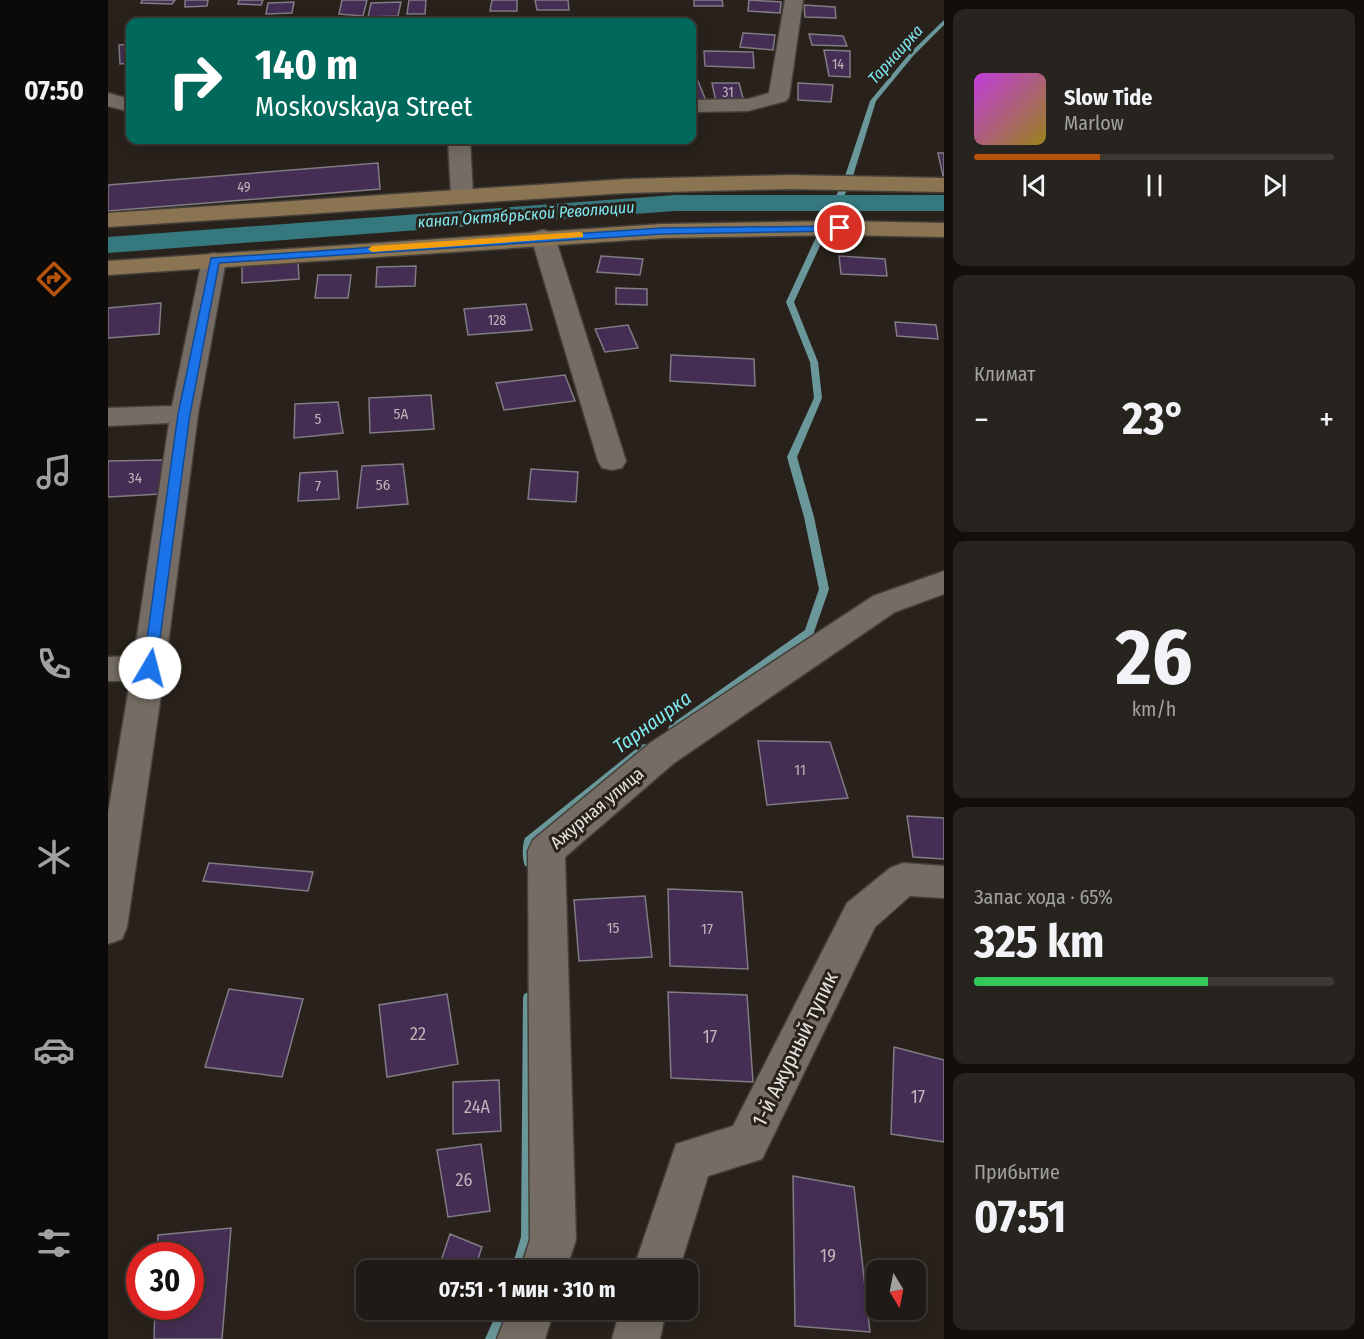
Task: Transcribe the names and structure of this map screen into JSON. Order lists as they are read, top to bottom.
{
  "streets": {
    "street": ["Ажурная улица", "1-й Ажурный тупик"]
  },
  "water": ["Тарнаирка", "канал Октябрьской Революции"],
  "house_numbers": [
    "14",
    "31",
    "49",
    "128",
    "5А",
    "5",
    "34",
    "56",
    "7",
    "11",
    "15",
    "17",
    "22",
    "17",
    "17",
    "24А",
    "26",
    "19"
  ],
  "north": "bottom",
  "page": {
    "tabs": "07:50",
    "turn": ["140 m", "Moskovskaya Street"],
    "song": ["Slow Tide", "Marlow"],
    "tile": [
      "Климат",
      ["26", "km/h"],
      ["Запас хода · 65%", "325 km"],
      ["Прибытие", "07:51"]
    ],
    "heat": ["−", "23°", "+"],
    "limit": "30",
    "trip": "07:51 · 1 мин · 310 m"
  }
}
